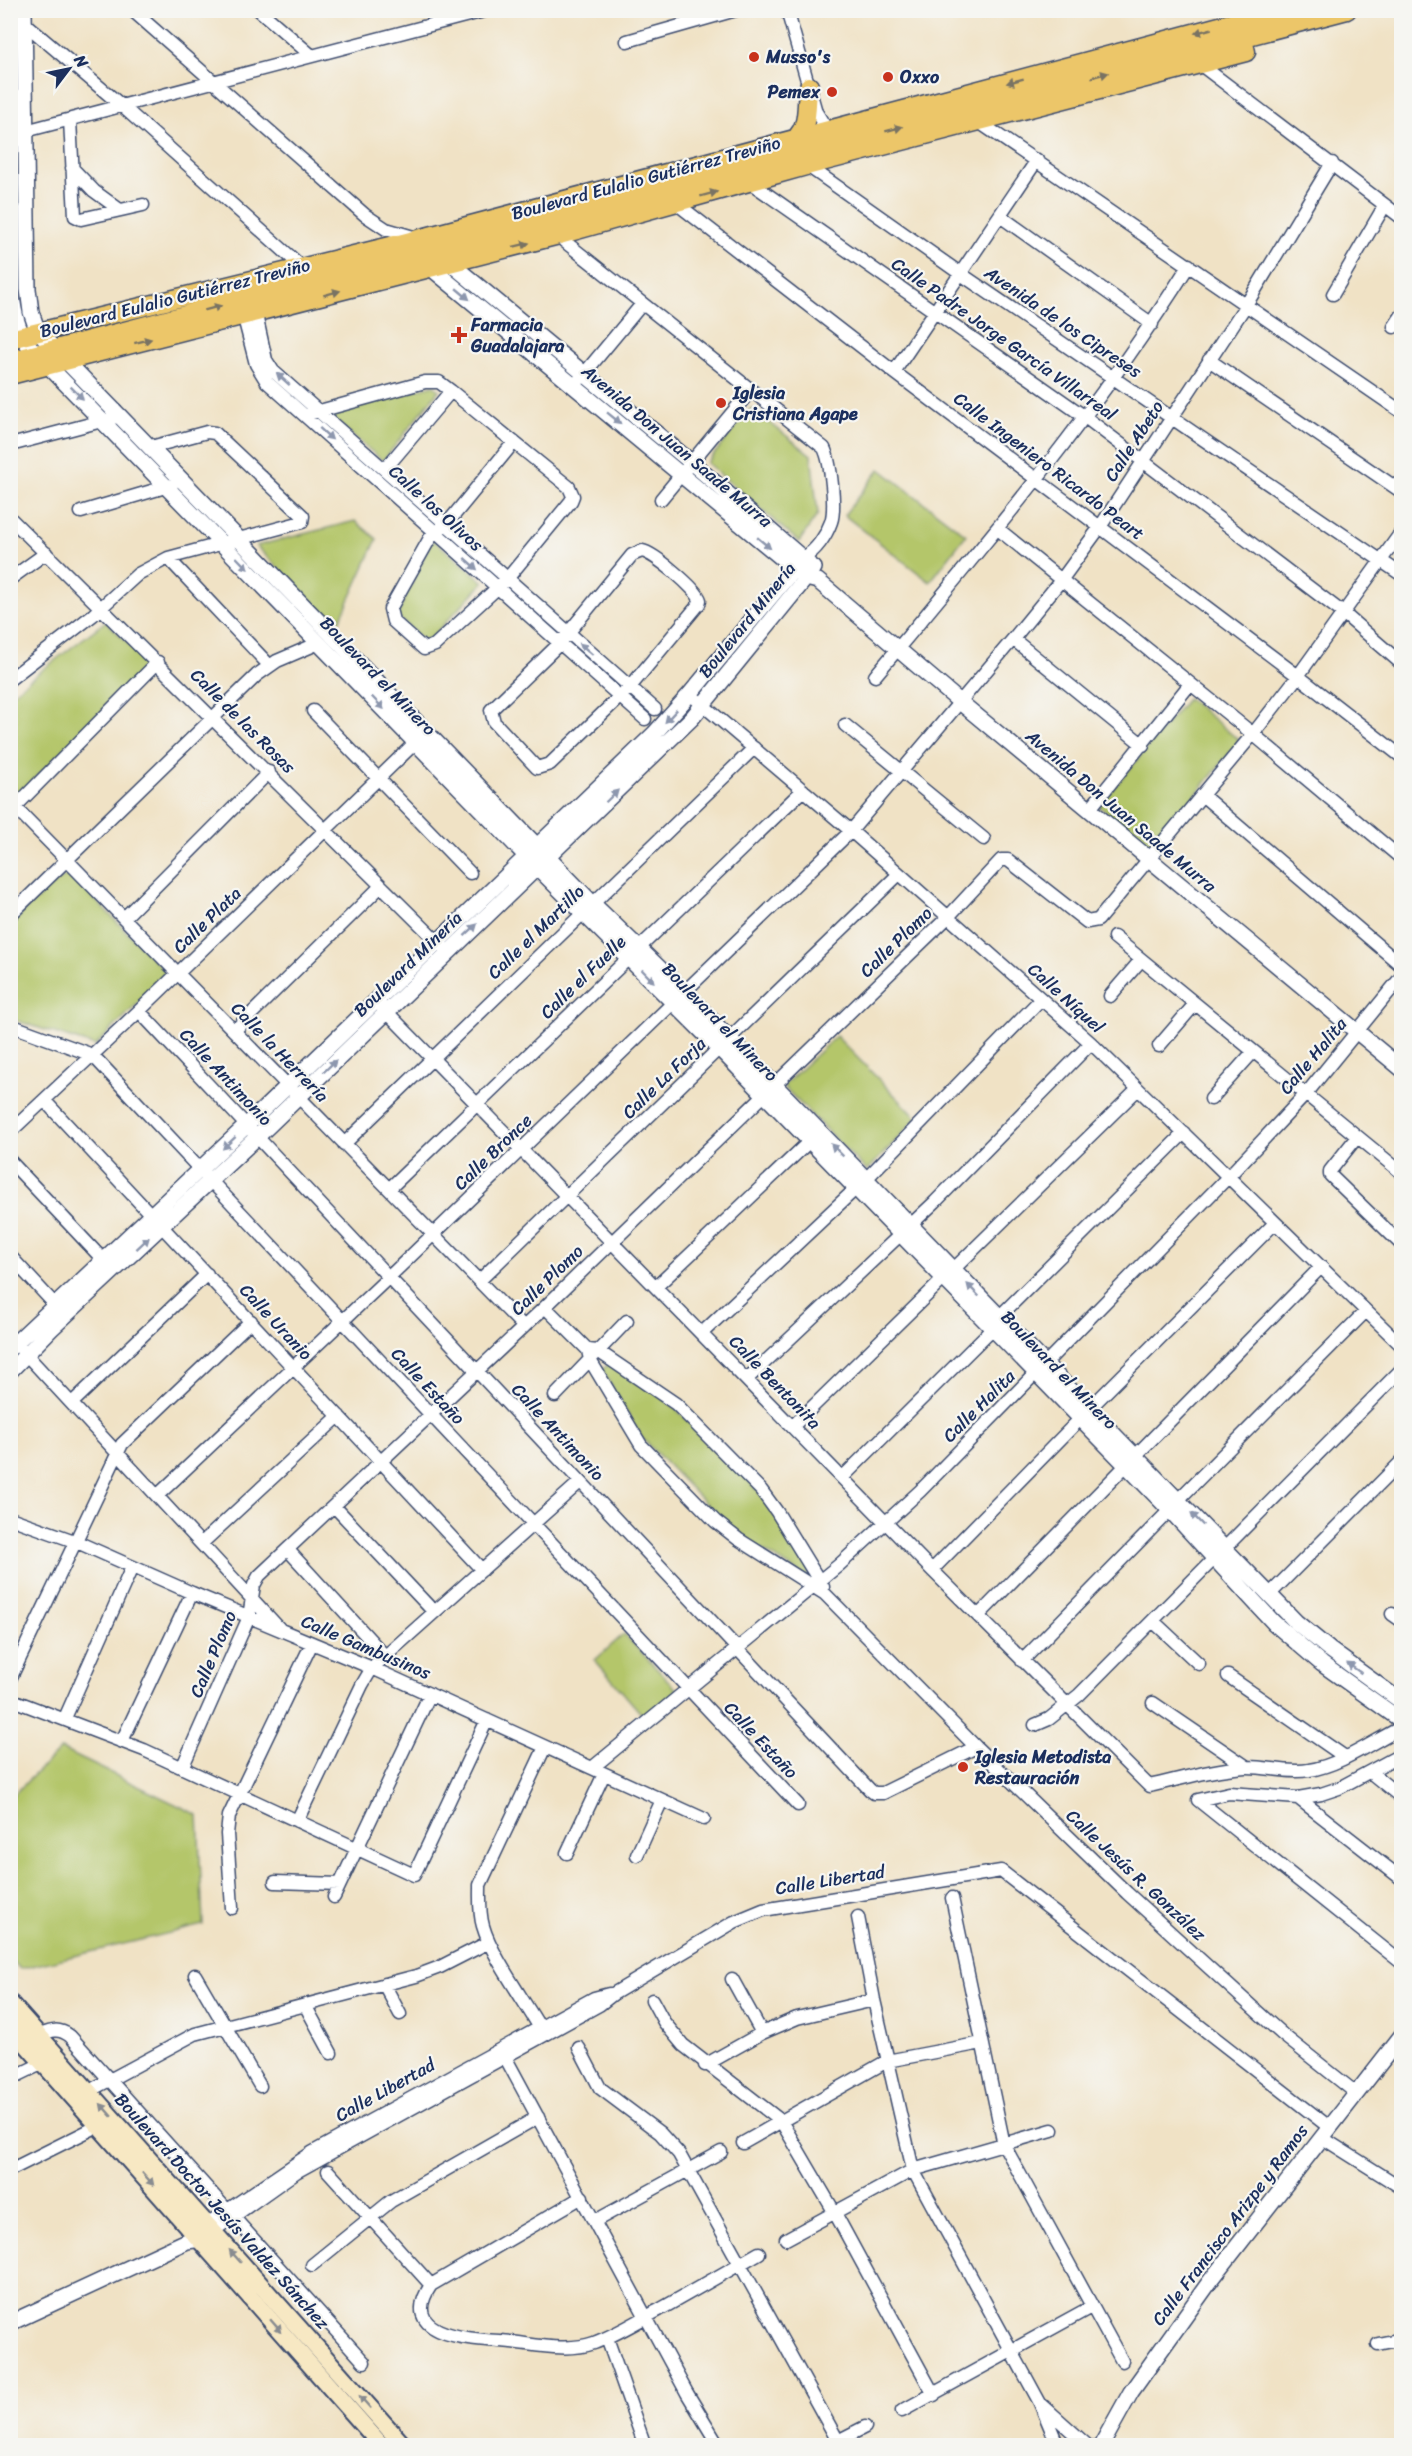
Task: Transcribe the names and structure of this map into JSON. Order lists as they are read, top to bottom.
{
  "streets": {
    "main road": ["Boulevard Eulalio Gutiérrez Treviño", "Boulevard Doctor Jesús Valdez Sánchez"],
    "street": [
      "Avenida de los Cipreses",
      "Calle Padre Jorge García Villarreal",
      "Calle Abeto",
      "Avenida Don Juan Saade Murra",
      "Calle Ingeniero Ricardo Peart",
      "Calle los Olivos",
      "Boulevard Minería",
      "Boulevard el Minero",
      "Calle de las Rosas",
      "Calle Plata",
      "Calle el Martillo",
      "Calle Plomo",
      "Calle el Fuelle",
      "Calle Níquel",
      "Calle la Herrería",
      "Calle Halita",
      "Calle Antimonio",
      "Calle La Forja",
      "Calle Bronce",
      "Calle Uranio",
      "Calle Bentonita",
      "Calle Estaño",
      "Calle Gambusinos",
      "Calle Jesús R. González",
      "Calle Libertad",
      "Calle Francisco Arizpe y Ramos"
    ]
  },
  "crossings": [
    ["Boulevard Eulalio Gutiérrez Treviño", "Avenida de los Cipreses"],
    ["Boulevard Eulalio Gutiérrez Treviño", "Calle Padre Jorge García Villarreal"],
    ["Boulevard Eulalio Gutiérrez Treviño", "Avenida Don Juan Saade Murra"],
    ["Boulevard Eulalio Gutiérrez Treviño", "Calle Ingeniero Ricardo Peart"],
    ["Boulevard Eulalio Gutiérrez Treviño", "Calle los Olivos"],
    ["Boulevard Eulalio Gutiérrez Treviño", "Boulevard el Minero"],
    ["Avenida de los Cipreses", "Calle Abeto"],
    ["Calle Padre Jorge García Villarreal", "Calle Abeto"],
    ["Calle Abeto", "Avenida Don Juan Saade Murra"],
    ["Calle Abeto", "Calle Ingeniero Ricardo Peart"],
    ["Calle Abeto", "Calle Níquel"],
    ["Calle Abeto", "Calle Bronce"],
    ["Avenida Don Juan Saade Murra", "Boulevard Minería"],
    ["Avenida Don Juan Saade Murra", "Calle Plomo"],
    ["Avenida Don Juan Saade Murra", "Calle Halita"],
    ["Boulevard Minería", "Boulevard el Minero"],
    ["Boulevard Minería", "Calle de las Rosas"],
    ["Boulevard Minería", "Calle Níquel"],
    ["Boulevard Minería", "Calle la Herrería"],
    ["Boulevard Minería", "Calle Antimonio"],
    ["Boulevard Minería", "Calle Uranio"],
    ["Boulevard Minería", "Calle Bentonita"],
    ["Boulevard Minería", "Calle Estaño"],
    ["Boulevard el Minero", "Calle Plata"],
    ["Boulevard el Minero", "Calle el Martillo"],
    ["Boulevard el Minero", "Calle Plomo"],
    ["Boulevard el Minero", "Calle el Fuelle"],
    ["Boulevard el Minero", "Calle Halita"],
    ["Boulevard el Minero", "Calle La Forja"],
    ["Boulevard el Minero", "Calle Bronce"],
    ["Calle de las Rosas", "Calle Plata"],
    ["Calle Plata", "Calle la Herrería"],
    ["Calle Plata", "Calle Antimonio"],
    ["Calle Plata", "Calle Uranio"],
    ["Calle Plata", "Calle Estaño"],
    ["Calle el Martillo", "Calle Níquel"],
    ["Calle el Martillo", "Calle la Herrería"],
    ["Calle el Martillo", "Calle Bentonita"],
    ["Calle Plomo", "Calle Níquel"],
    ["Calle Plomo", "Calle la Herrería"],
    ["Calle Plomo", "Calle Antimonio"],
    ["Calle Plomo", "Calle Uranio"],
    ["Calle Plomo", "Calle Bentonita"],
    ["Calle Plomo", "Calle Estaño"],
    ["Calle Plomo", "Calle Gambusinos"],
    ["Calle Plomo", "Calle Jesús R. González"],
    ["Calle el Fuelle", "Calle Níquel"],
    ["Calle el Fuelle", "Calle la Herrería"],
    ["Calle el Fuelle", "Calle Bentonita"],
    ["Calle Níquel", "Calle Halita"],
    ["Calle Níquel", "Calle La Forja"],
    ["Calle Níquel", "Calle Bronce"],
    ["Calle la Herrería", "Calle La Forja"],
    ["Calle la Herrería", "Calle Bronce"],
    ["Calle Halita", "Calle Antimonio"],
    ["Calle Halita", "Calle Bentonita"],
    ["Calle Halita", "Calle Estaño"],
    ["Calle Halita", "Calle Gambusinos"],
    ["Calle Halita", "Calle Jesús R. González"],
    ["Calle Antimonio", "Calle Bronce"],
    ["Calle Antimonio", "Calle Jesús R. González"],
    ["Calle La Forja", "Calle Bentonita"],
    ["Calle Bronce", "Calle Uranio"],
    ["Calle Bronce", "Calle Bentonita"],
    ["Calle Bronce", "Calle Estaño"],
    ["Calle Jesús R. González", "Calle Francisco Arizpe y Ramos"],
    ["Calle Libertad", "Boulevard Doctor Jesús Valdez Sánchez"],
    ["Calle Libertad", "Calle Francisco Arizpe y Ramos"]
  ],
  "places": {
    "other": [
      "Musso's",
      "Oxxo",
      "Pemex",
      "Iglesia Cristiana Agape",
      "Iglesia Metodista Restauración"
    ],
    "health": ["Farmacia Guadalajara"]
  },
  "north": "top right"
}
